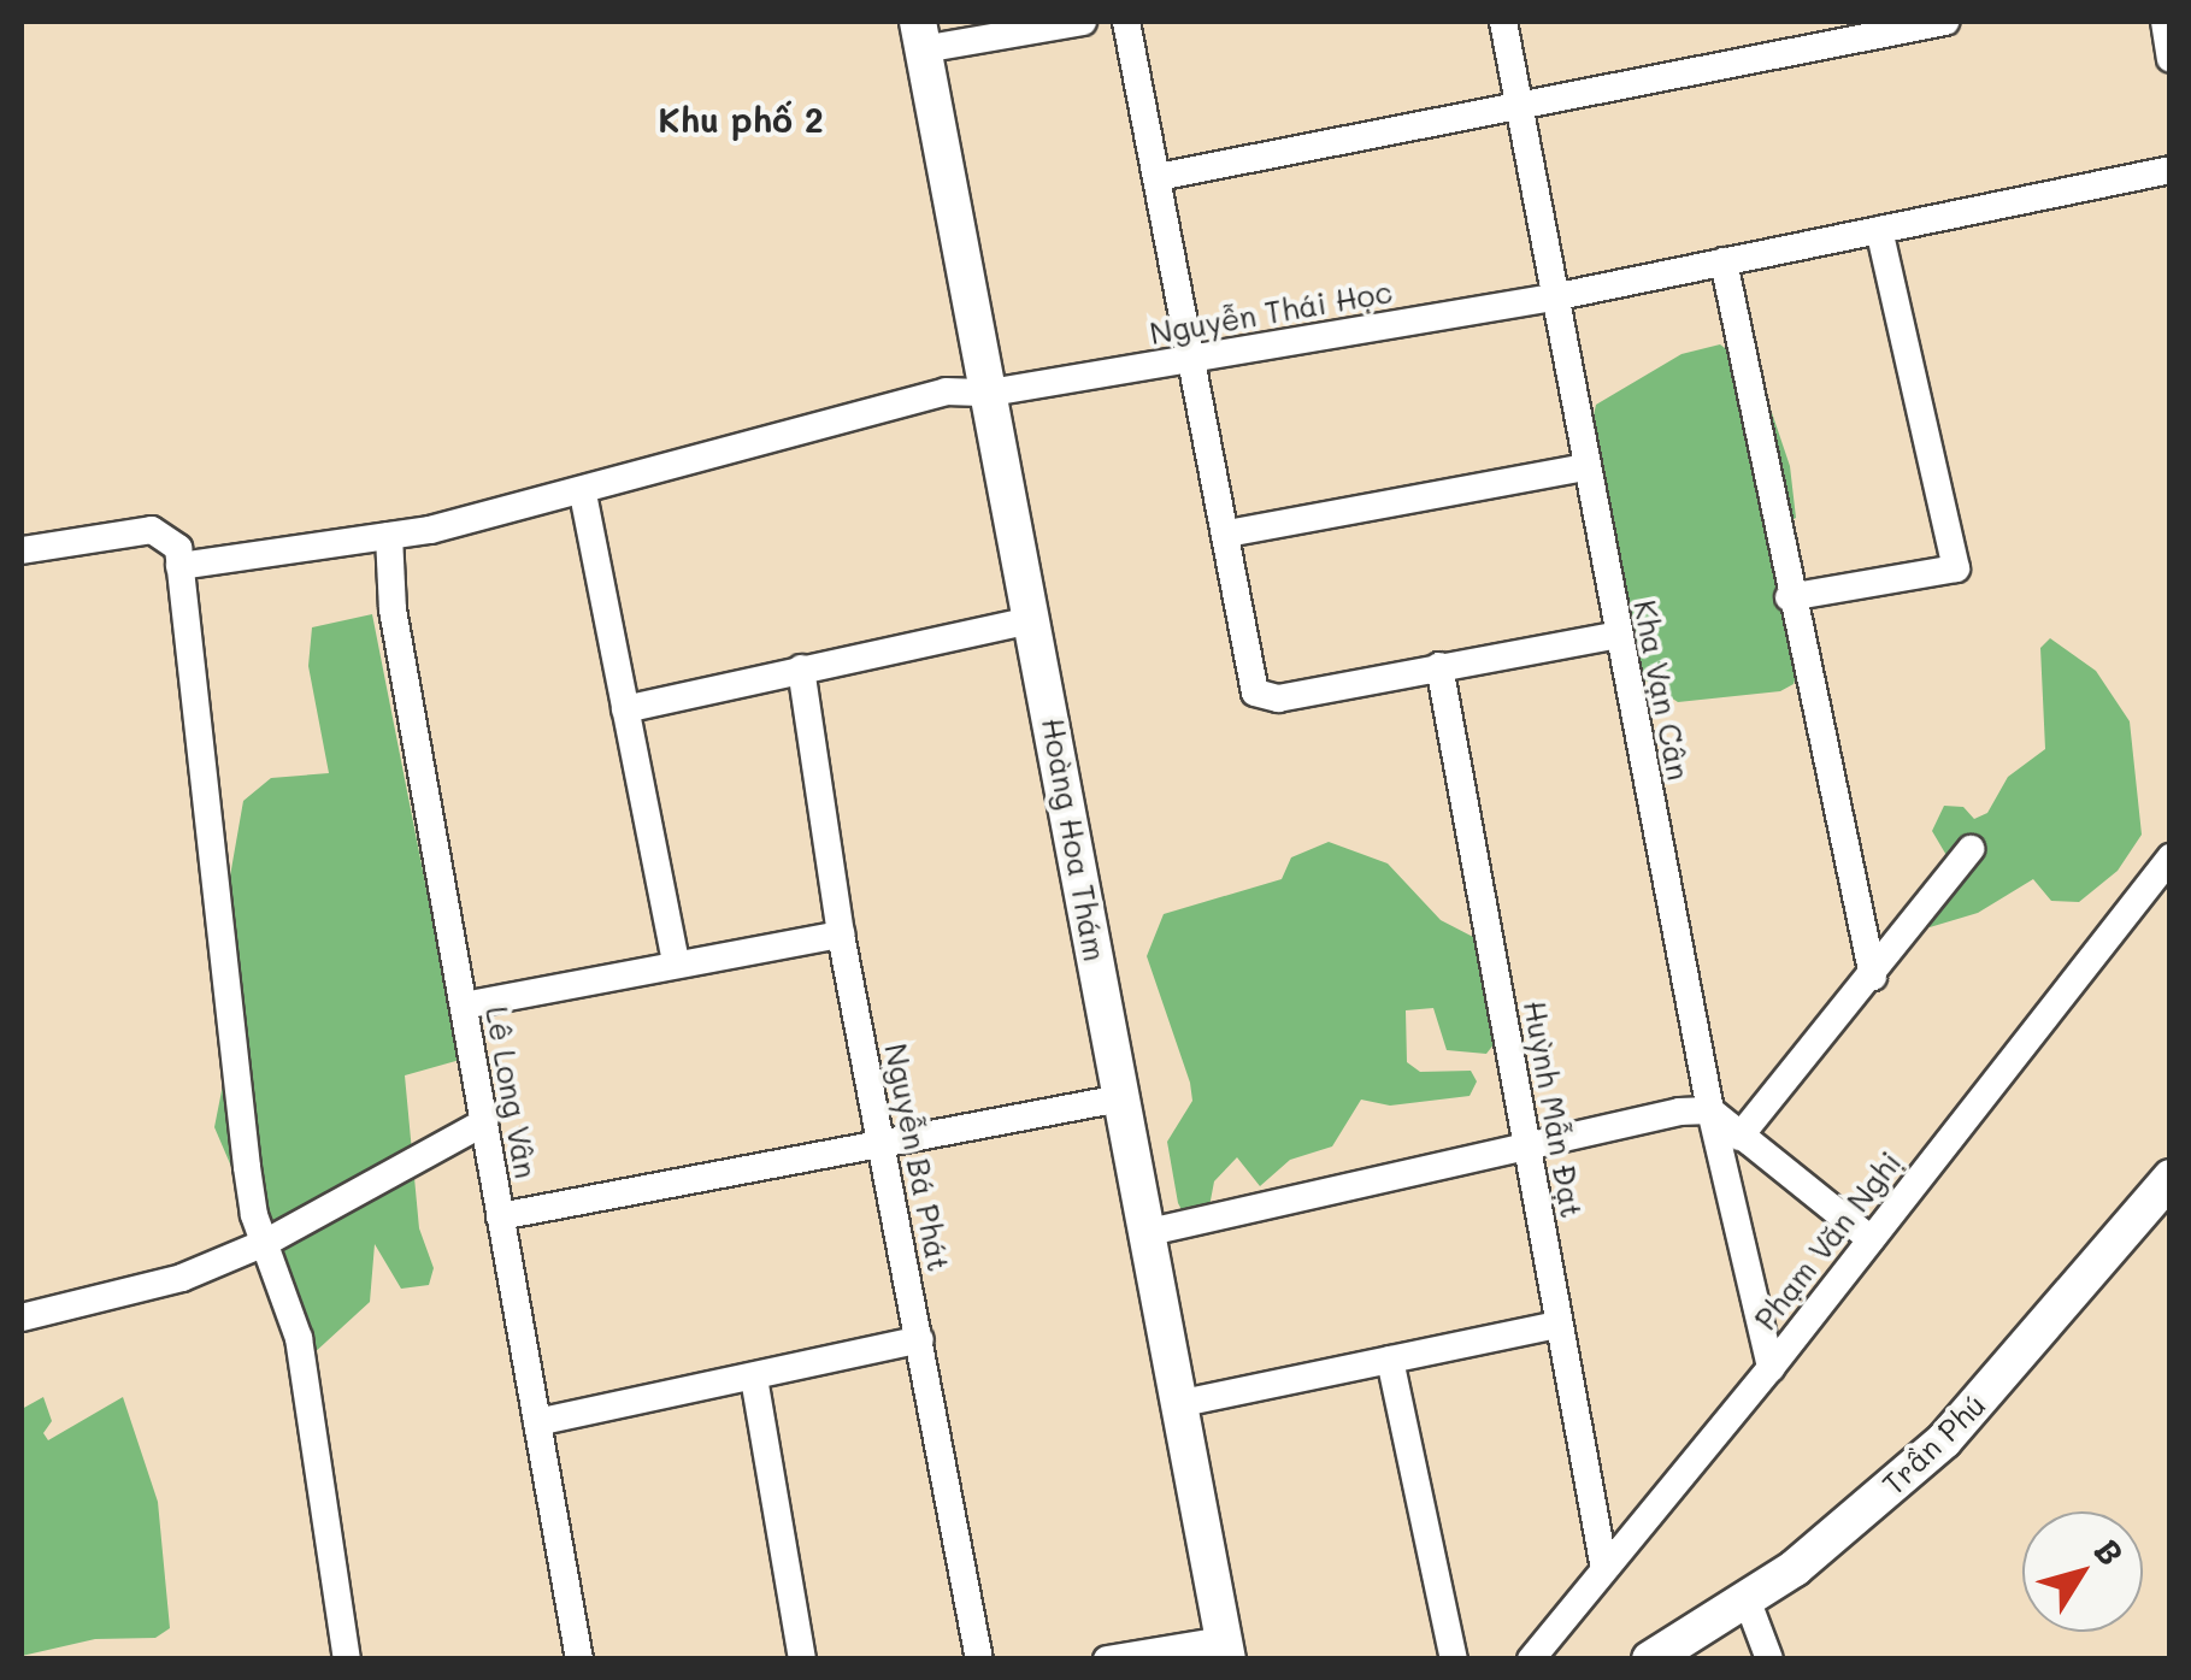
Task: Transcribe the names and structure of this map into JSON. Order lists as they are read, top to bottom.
{
  "streets": {
    "street": [
      "Nguyễn Thái Học",
      "Kha Vạn Cân",
      "Hoàng Hoa Thám",
      "Lê Long Vân",
      "Huỳnh Mẫn Đạt",
      "Nguyễn Bá Phát",
      "Phạm Văn Nghị",
      "Trần Phú"
    ]
  },
  "crossings": [
    ["Nguyễn Thái Học", "Kha Vạn Cân"],
    ["Nguyễn Thái Học", "Hoàng Hoa Thám"],
    ["Nguyễn Thái Học", "Lê Long Vân"],
    ["Kha Vạn Cân", "Phạm Văn Nghị"],
    ["Huỳnh Mẫn Đạt", "Phạm Văn Nghị"]
  ],
  "districts": ["Khu phố 2"],
  "north": "top right"
}
